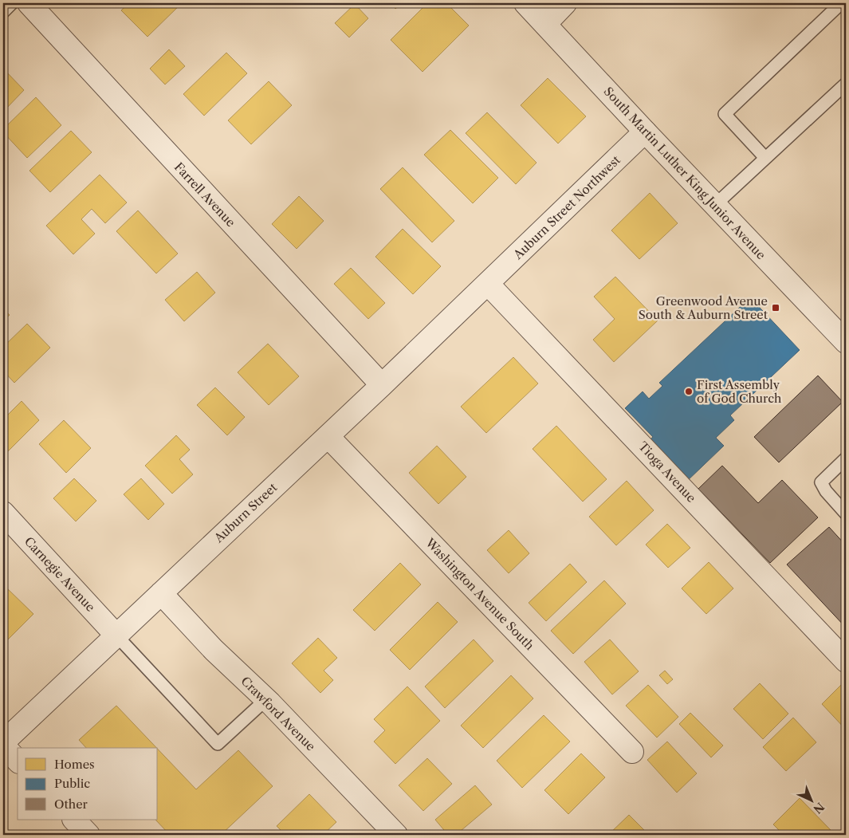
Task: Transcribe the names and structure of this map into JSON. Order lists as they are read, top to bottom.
{
  "streets": {
    "street": [
      "South Martin Luther King Junior Avenue",
      "Farrell Avenue",
      "Auburn Street Northwest",
      "Tioga Avenue",
      "Auburn Street",
      "Carnegie Avenue",
      "Washington Avenue South",
      "Crawford Avenue"
    ]
  },
  "crossings": [
    ["South Martin Luther King Junior Avenue", "Auburn Street Northwest"],
    ["Farrell Avenue", "Auburn Street"],
    ["Auburn Street Northwest", "Tioga Avenue"],
    ["Auburn Street Northwest", "Auburn Street"],
    ["Tioga Avenue", "Auburn Street"],
    ["Auburn Street", "Carnegie Avenue"],
    ["Auburn Street", "Washington Avenue South"],
    ["Auburn Street", "Crawford Avenue"]
  ],
  "places": {
    "transit": ["Greenwood Avenue South & Auburn Street"],
    "other": ["First Assembly of God Church"]
  },
  "legend": ["Homes", "Public", "Other"],
  "north": "bottom right"
}
